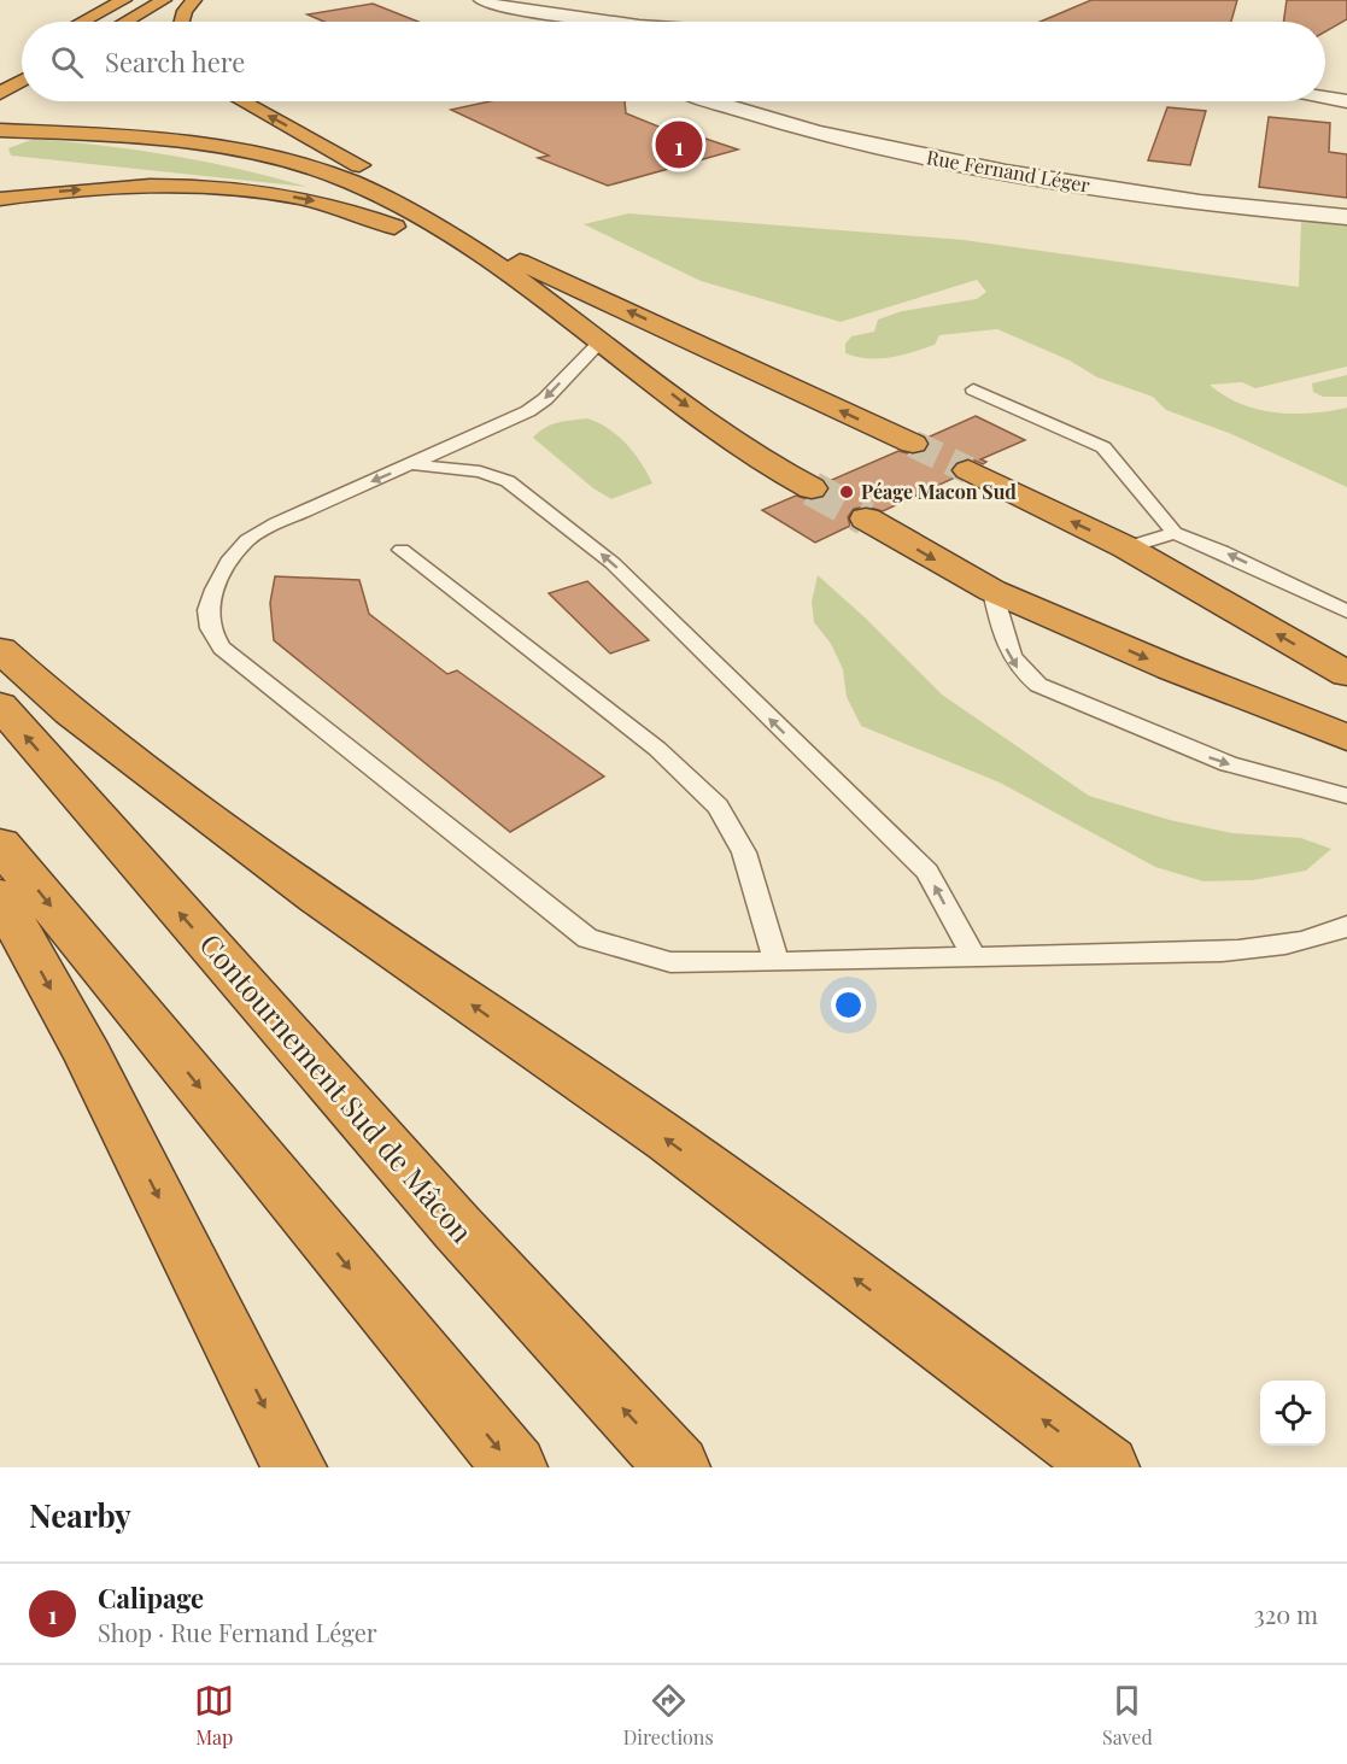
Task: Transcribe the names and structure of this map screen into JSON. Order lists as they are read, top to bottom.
{
  "streets": {
    "highway": ["Contournement Sud de Mâcon"],
    "street": ["Rue Fernand Léger"]
  },
  "places": ["Péage Macon Sud"],
  "page": {
    "search": "Search here",
    "pins": "1",
    "heading": "Nearby",
    "list": [
      {
        "mark": "1",
        "name": "Calipage",
        "note": "Shop · Rue Fernand Léger",
        "value": "320 m"
      }
    ],
    "nav": ["Map", "Directions", "Saved"]
  }
}
